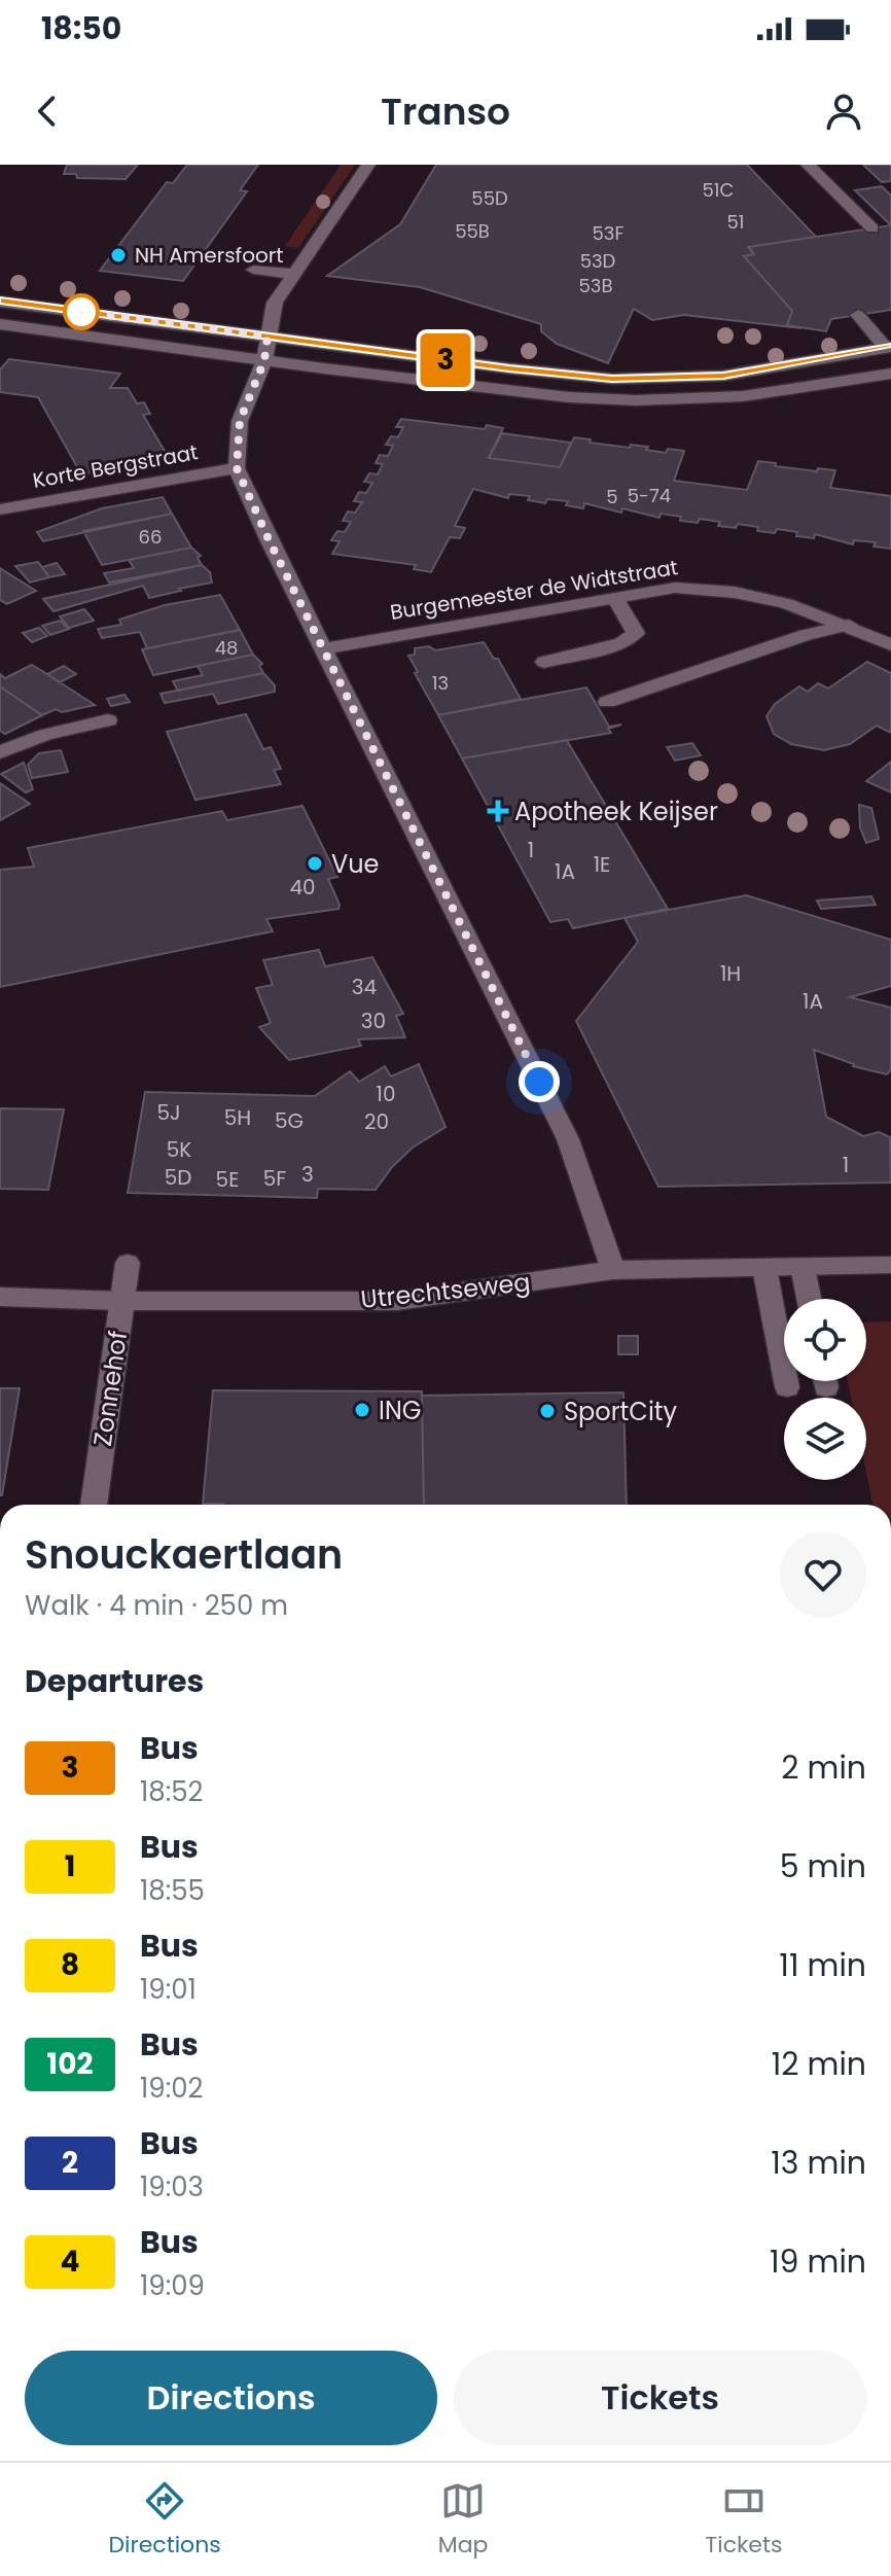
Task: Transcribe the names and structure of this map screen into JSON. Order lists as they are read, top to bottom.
{
  "streets": {
    "street": [
      "Korte Bergstraat",
      "Burgemeester de Widtstraat",
      "Utrechtseweg",
      "Zonnehof"
    ]
  },
  "crossings": [
    ["Utrechtseweg", "Zonnehof"]
  ],
  "places": {
    "other": [
      "NH Amersfoort",
      "Vue",
      "ING",
      "SportCity"
    ],
    "health": ["Apotheek Keijser"]
  },
  "lines": ["bus line 3"],
  "house_numbers": [
    "51C",
    "55D",
    "51",
    "55B",
    "53F",
    "53D",
    "53B",
    "5-74",
    "5",
    "66",
    "48",
    "13",
    "1",
    "1E",
    "1A",
    "40",
    "1H",
    "34",
    "1A",
    "30",
    "10",
    "5J",
    "5H",
    "5G",
    "20",
    "5K",
    "1",
    "3",
    "5D",
    "5F",
    "5E"
  ],
  "page": {
    "status": "18:50",
    "header": "Transo",
    "on_map": "3",
    "heading": [
      ["Snouckaertlaan", "Walk · 4 min · 250 m"],
      "Departures"
    ],
    "list": [
      {
        "mark": "3",
        "name": "Bus",
        "note": "18:52",
        "value": "2 min"
      },
      {
        "mark": "1",
        "name": "Bus",
        "note": "18:55",
        "value": "5 min"
      },
      {
        "mark": "8",
        "name": "Bus",
        "note": "19:01",
        "value": "11 min"
      },
      {
        "mark": "102",
        "name": "Bus",
        "note": "19:02",
        "value": "12 min"
      },
      {
        "mark": "2",
        "name": "Bus",
        "note": "19:03",
        "value": "13 min"
      },
      {
        "mark": "4",
        "name": "Bus",
        "note": "19:09",
        "value": "19 min"
      }
    ],
    "buttons": ["Directions", "Tickets"],
    "tabs": ["Directions", "Map", "Tickets"]
  }
}
